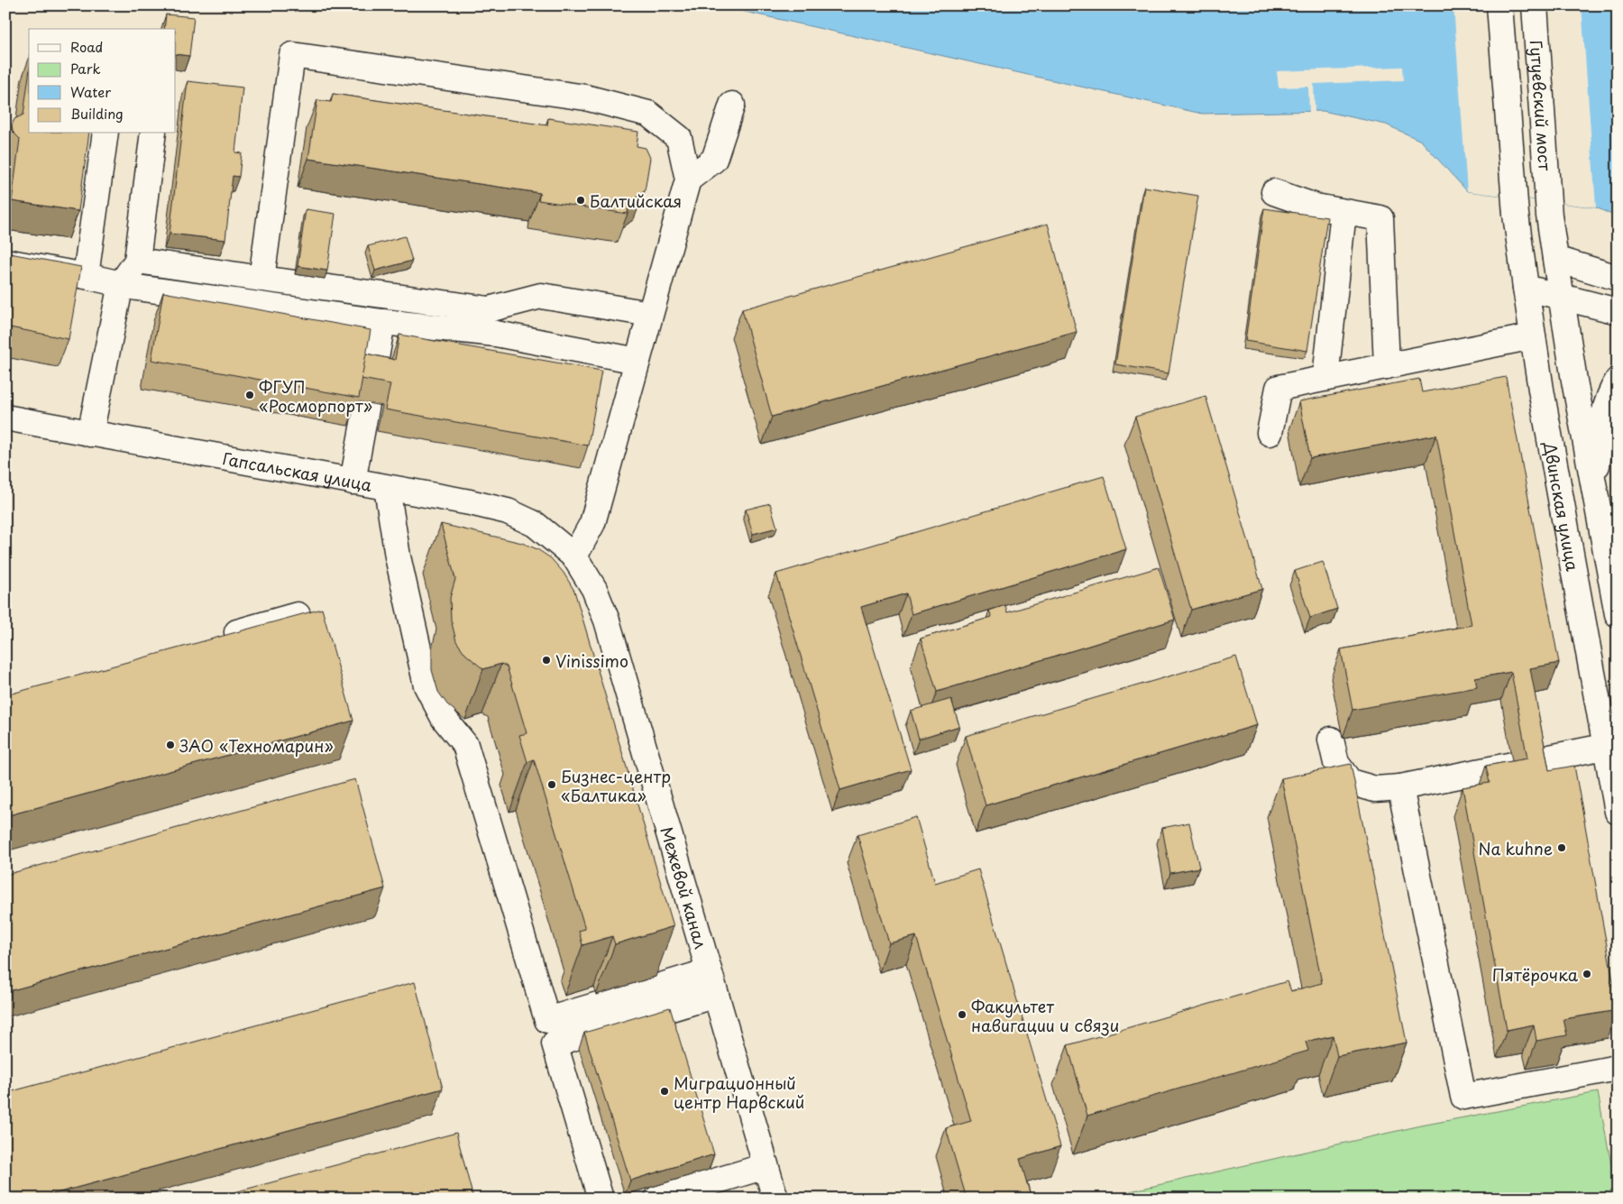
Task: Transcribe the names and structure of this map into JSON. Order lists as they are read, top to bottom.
{
  "streets": {
    "street": [
      "Гутуевский мост",
      "Гапсальская улица",
      "Двинская улица",
      "Межевой канал"
    ]
  },
  "crossings": [
    ["Гапсальская улица", "Межевой канал"]
  ],
  "places": [
    "Балтийская",
    "ФГУП «Росморпорт»",
    "Vinissimo",
    "ЗАО «Техномарин»",
    "Бизнес-центр «Балтика»",
    "Na kuhne",
    "Пятёрочка",
    "Факультет навигации и связи",
    "Миграционный центр Нарвский"
  ],
  "legend": [
    "Road",
    "Park",
    "Water",
    "Building"
  ]
}
